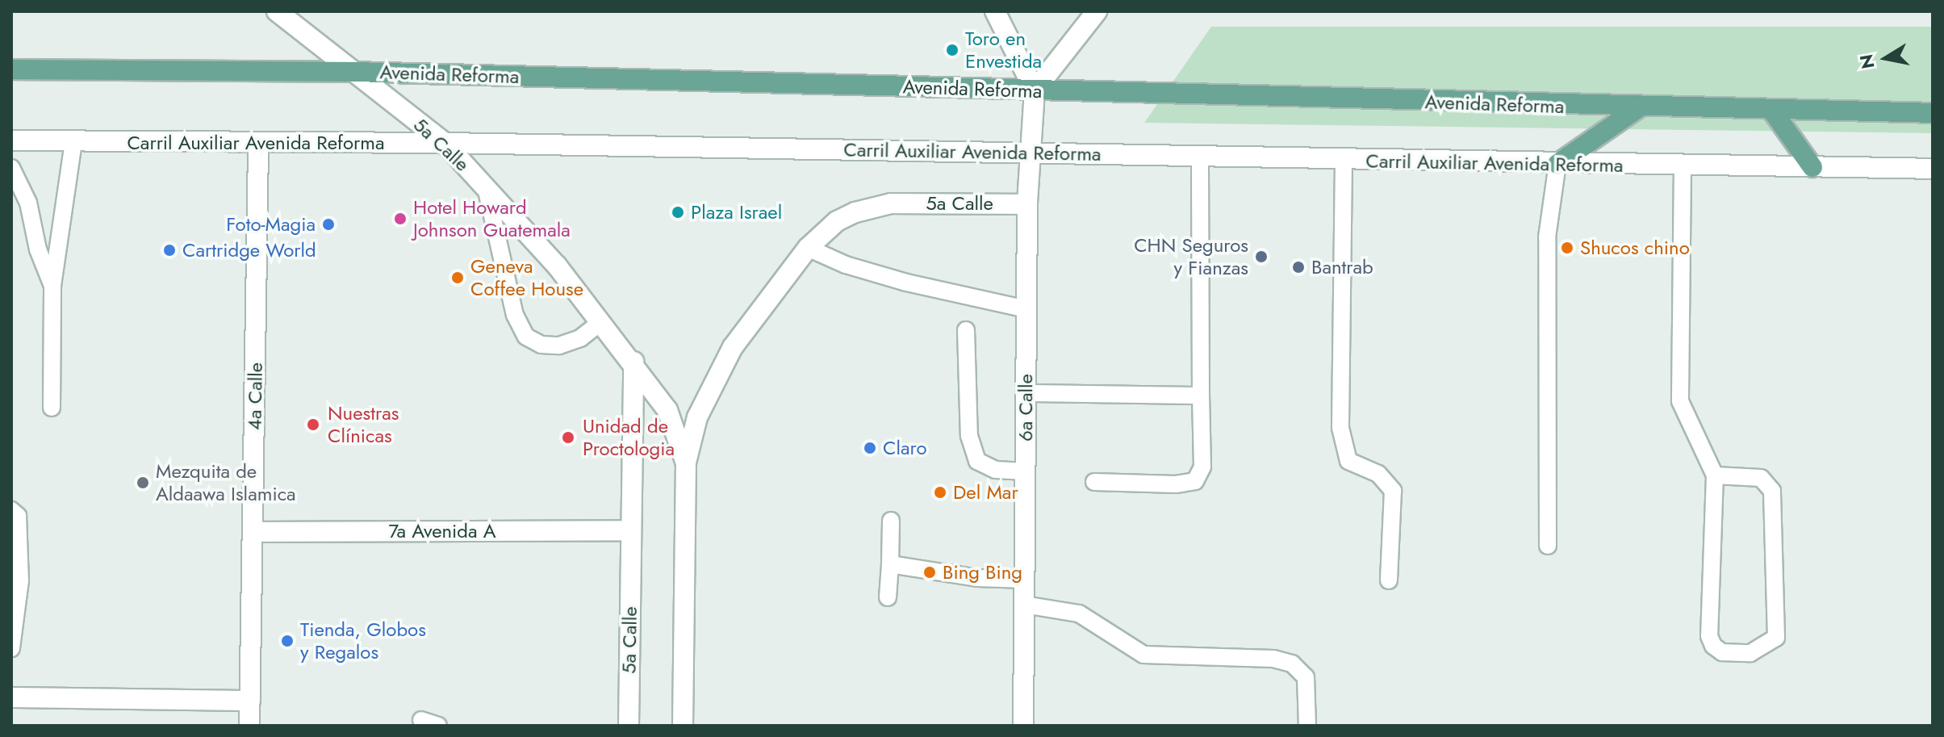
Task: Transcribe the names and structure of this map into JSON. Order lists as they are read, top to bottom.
{
  "streets": {
    "main road": ["Avenida Reforma"],
    "street": [
      "Carril Auxiliar Avenida Reforma",
      "5a Calle",
      "4a Calle",
      "6a Calle",
      "7a Avenida A"
    ]
  },
  "crossings": [
    ["Avenida Reforma", "5a Calle"],
    ["Avenida Reforma", "6a Calle"],
    ["Carril Auxiliar Avenida Reforma", "5a Calle"],
    ["Carril Auxiliar Avenida Reforma", "4a Calle"],
    ["Carril Auxiliar Avenida Reforma", "6a Calle"],
    ["5a Calle", "6a Calle"],
    ["5a Calle", "7a Avenida A"],
    ["4a Calle", "7a Avenida A"]
  ],
  "places": [
    "Toro en Envestida",
    "Plaza Israel",
    "Hotel Howard Johnson Guatemala",
    "Foto-Magia",
    "Shucos chino",
    "Cartridge World",
    "CHN Seguros y Fianzas",
    "Bantrab",
    "Geneva Coffee House",
    "Nuestras Clínicas",
    "Unidad de Proctologia",
    "Claro",
    "Mezquita de Aldaawa Islamica",
    "Del Mar",
    "Bing Bing",
    "Tienda, Globos y Regalos"
  ],
  "north": "left"
}
